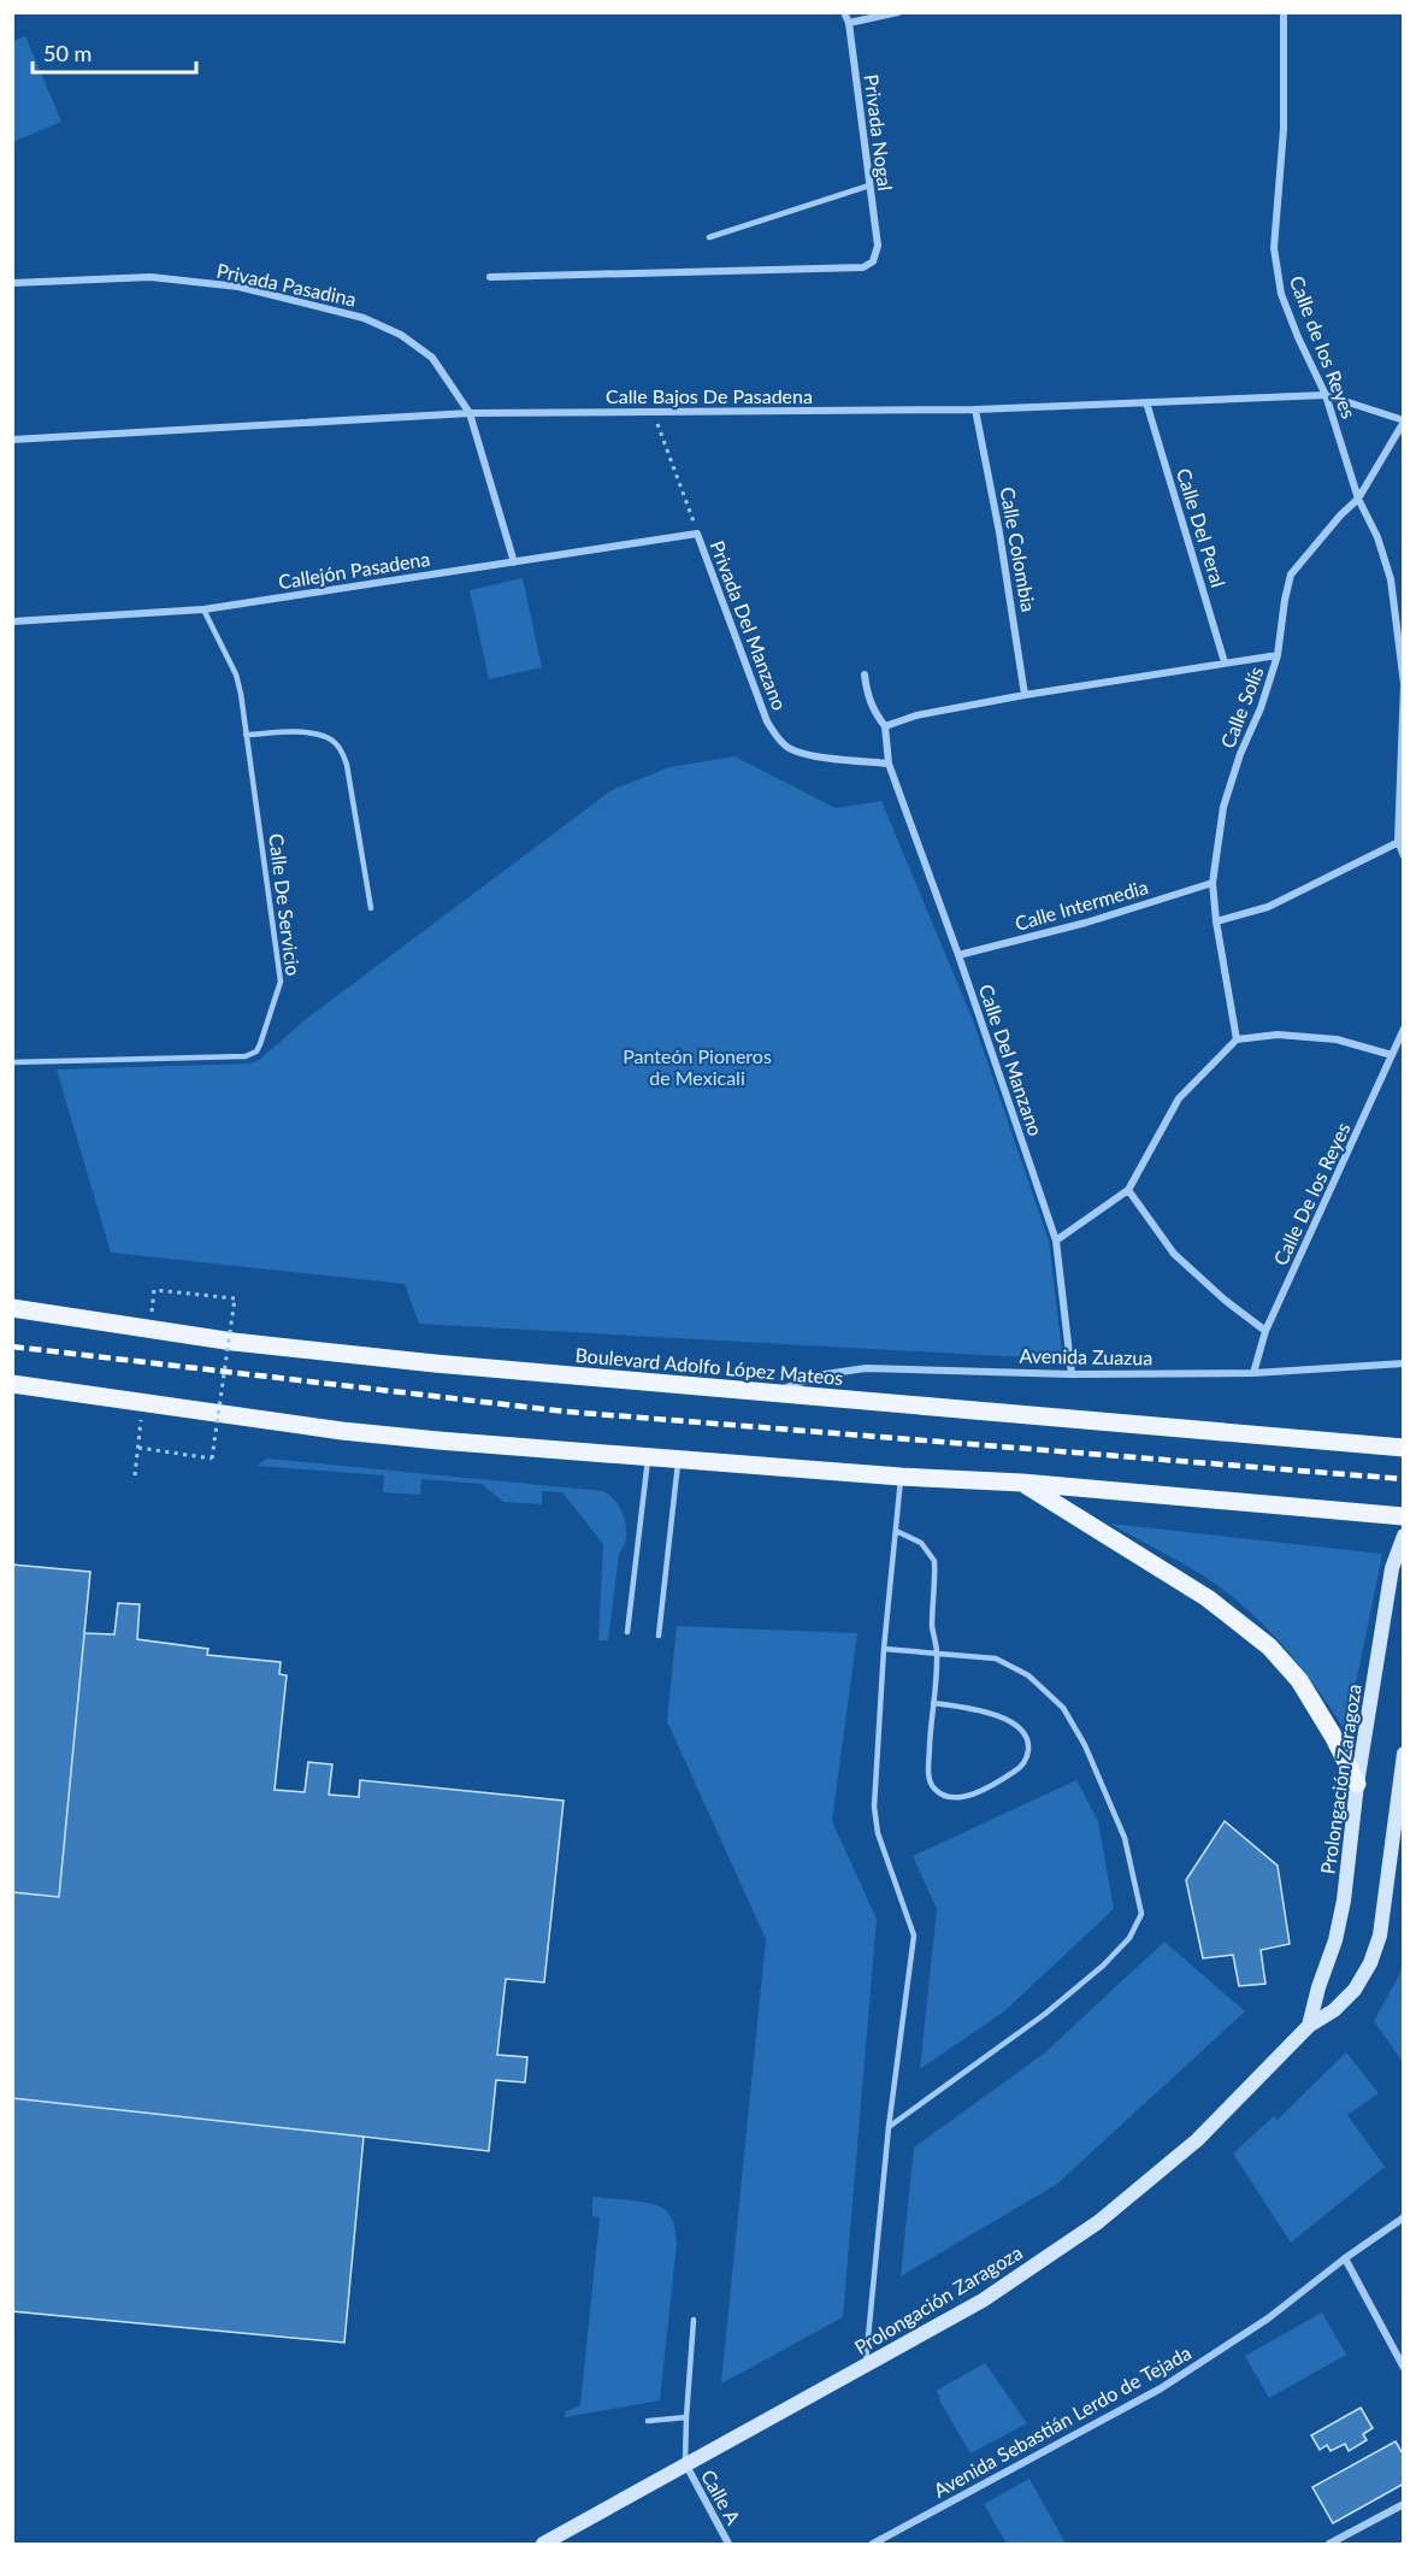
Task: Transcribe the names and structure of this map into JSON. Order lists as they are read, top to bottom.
{
  "streets": {
    "main road": ["Boulevard Adolfo López Mateos", "Prolongación Zaragoza"],
    "street": [
      "Privada Nogal",
      "Privada Pasadina",
      "Calle de los Reyes",
      "Calle Bajos De Pasadena",
      "Calle Del Peral",
      "Calle Colombia",
      "Callejón Pasadena",
      "Privada Del Manzano",
      "Calle Solís",
      "Calle Intermedia",
      "Calle Del Manzano",
      "Calle De los Reyes",
      "Avenida Zuazua",
      "Avenida Sebastián Lerdo de Tejada",
      "Calle A"
    ],
    "lane": ["Calle De Servicio"]
  },
  "crossings": [
    ["Privada Pasadina", "Calle Bajos De Pasadena"],
    ["Calle de los Reyes", "Calle Bajos De Pasadena"],
    ["Calle de los Reyes", "Calle Solís"],
    ["Calle Bajos De Pasadena", "Calle Del Peral"],
    ["Calle Bajos De Pasadena", "Calle Colombia"],
    ["Calle Bajos De Pasadena", "Privada Del Manzano"],
    ["Calle Bajos De Pasadena", "Calle Solís"],
    ["Callejón Pasadena", "Privada Del Manzano"],
    ["Callejón Pasadena", "Calle De Servicio"],
    ["Privada Del Manzano", "Calle Del Manzano"],
    ["Calle Solís", "Calle Intermedia"],
    ["Calle Intermedia", "Calle Del Manzano"],
    ["Calle Del Manzano", "Avenida Zuazua"],
    ["Calle De los Reyes", "Avenida Zuazua"],
    ["Avenida Zuazua", "Boulevard Adolfo López Mateos"],
    ["Prolongación Zaragoza", "Calle A"]
  ],
  "parks": ["Panteón Pioneros de Mexicali"],
  "scale_bar": "50 m"
}
